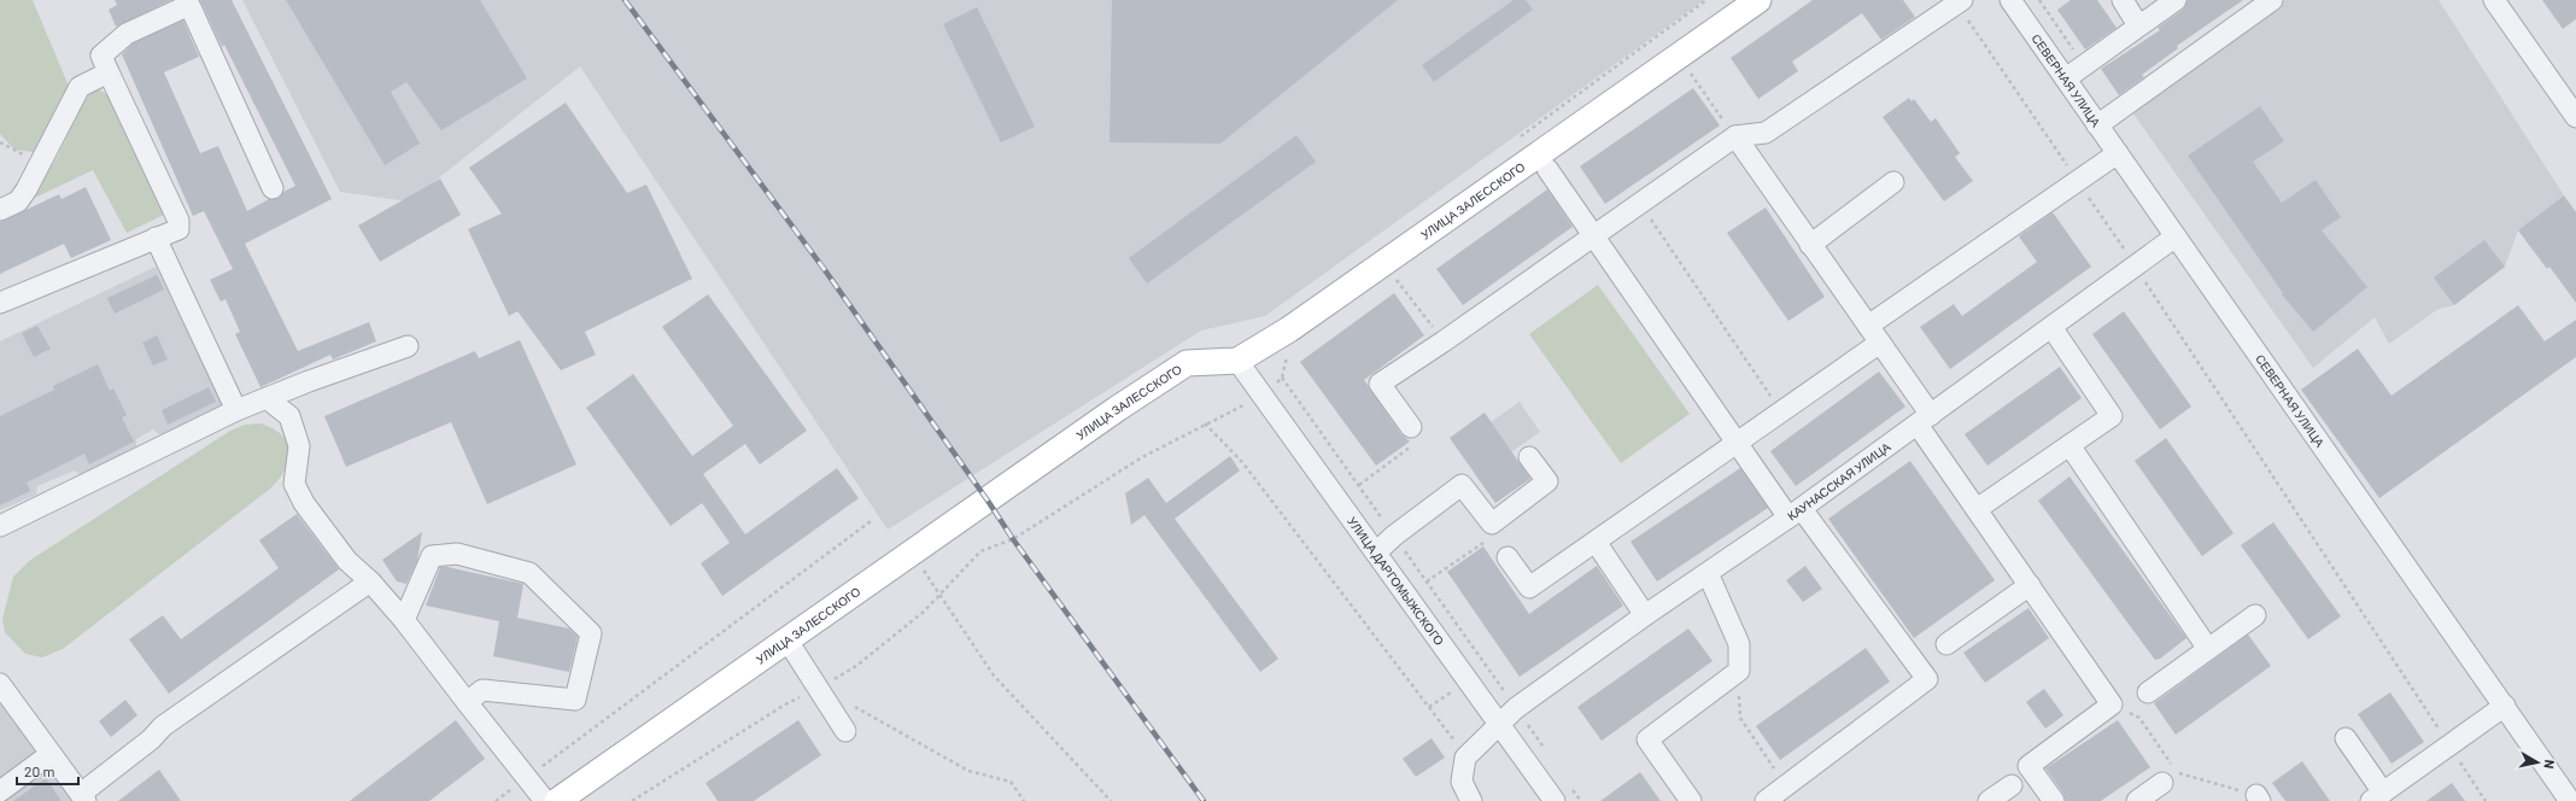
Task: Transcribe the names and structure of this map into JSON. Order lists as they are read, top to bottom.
{
  "streets": {
    "main road": ["УЛИЦА ЗАЛЕССКОГО"],
    "street": ["СЕВЕРНАЯ УЛИЦА", "КАУНАССКАЯ УЛИЦА", "УЛИЦА ДАРГОМЫЖСКОГО"]
  },
  "crossings": [
    ["СЕВЕРНАЯ УЛИЦА", "КАУНАССКАЯ УЛИЦА"],
    ["УЛИЦА ЗАЛЕССКОГО", "УЛИЦА ДАРГОМЫЖСКОГО"],
    ["КАУНАССКАЯ УЛИЦА", "УЛИЦА ДАРГОМЫЖСКОГО"]
  ],
  "scale_bar": "20 m",
  "north": "right"
}
